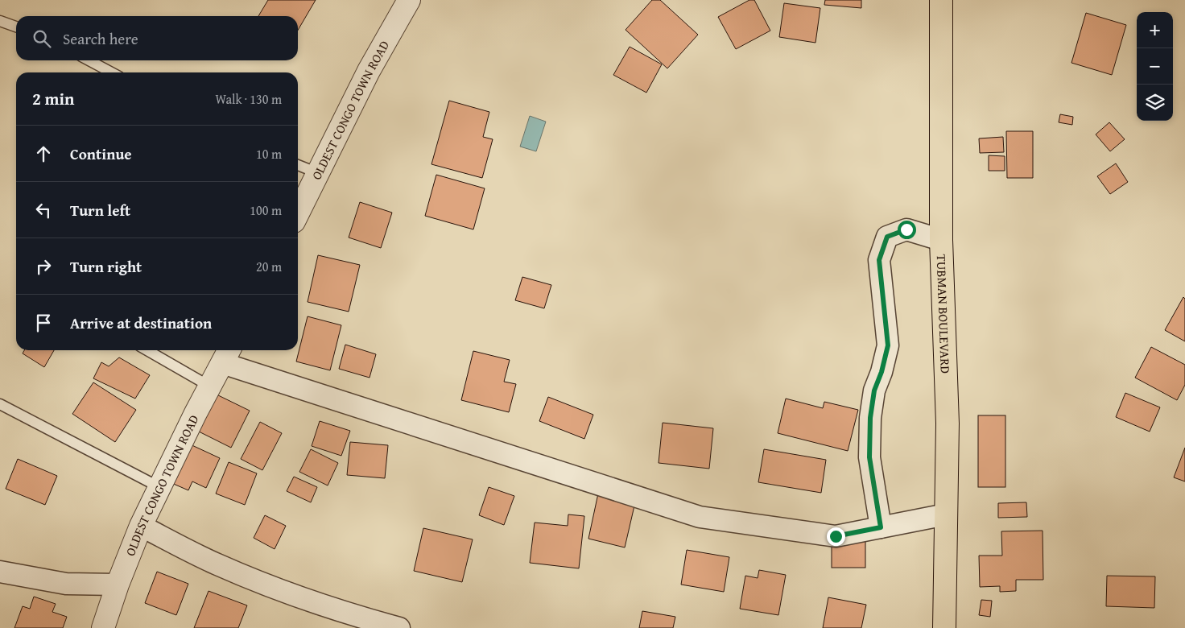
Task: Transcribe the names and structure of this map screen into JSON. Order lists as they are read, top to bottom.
{
  "streets": {
    "highway": ["TUBMAN BOULEVARD"],
    "street": ["OLDEST CONGO TOWN ROAD"]
  },
  "page": {
    "map_buttons": ["+", "−"],
    "search": "Search here",
    "heading": ["2 min", "Walk · 130 m"],
    "list": [
      ["Continue", "10 m"],
      ["Turn left", "100 m"],
      ["Turn right", "20 m"],
      "Arrive at destination"
    ]
  }
}
